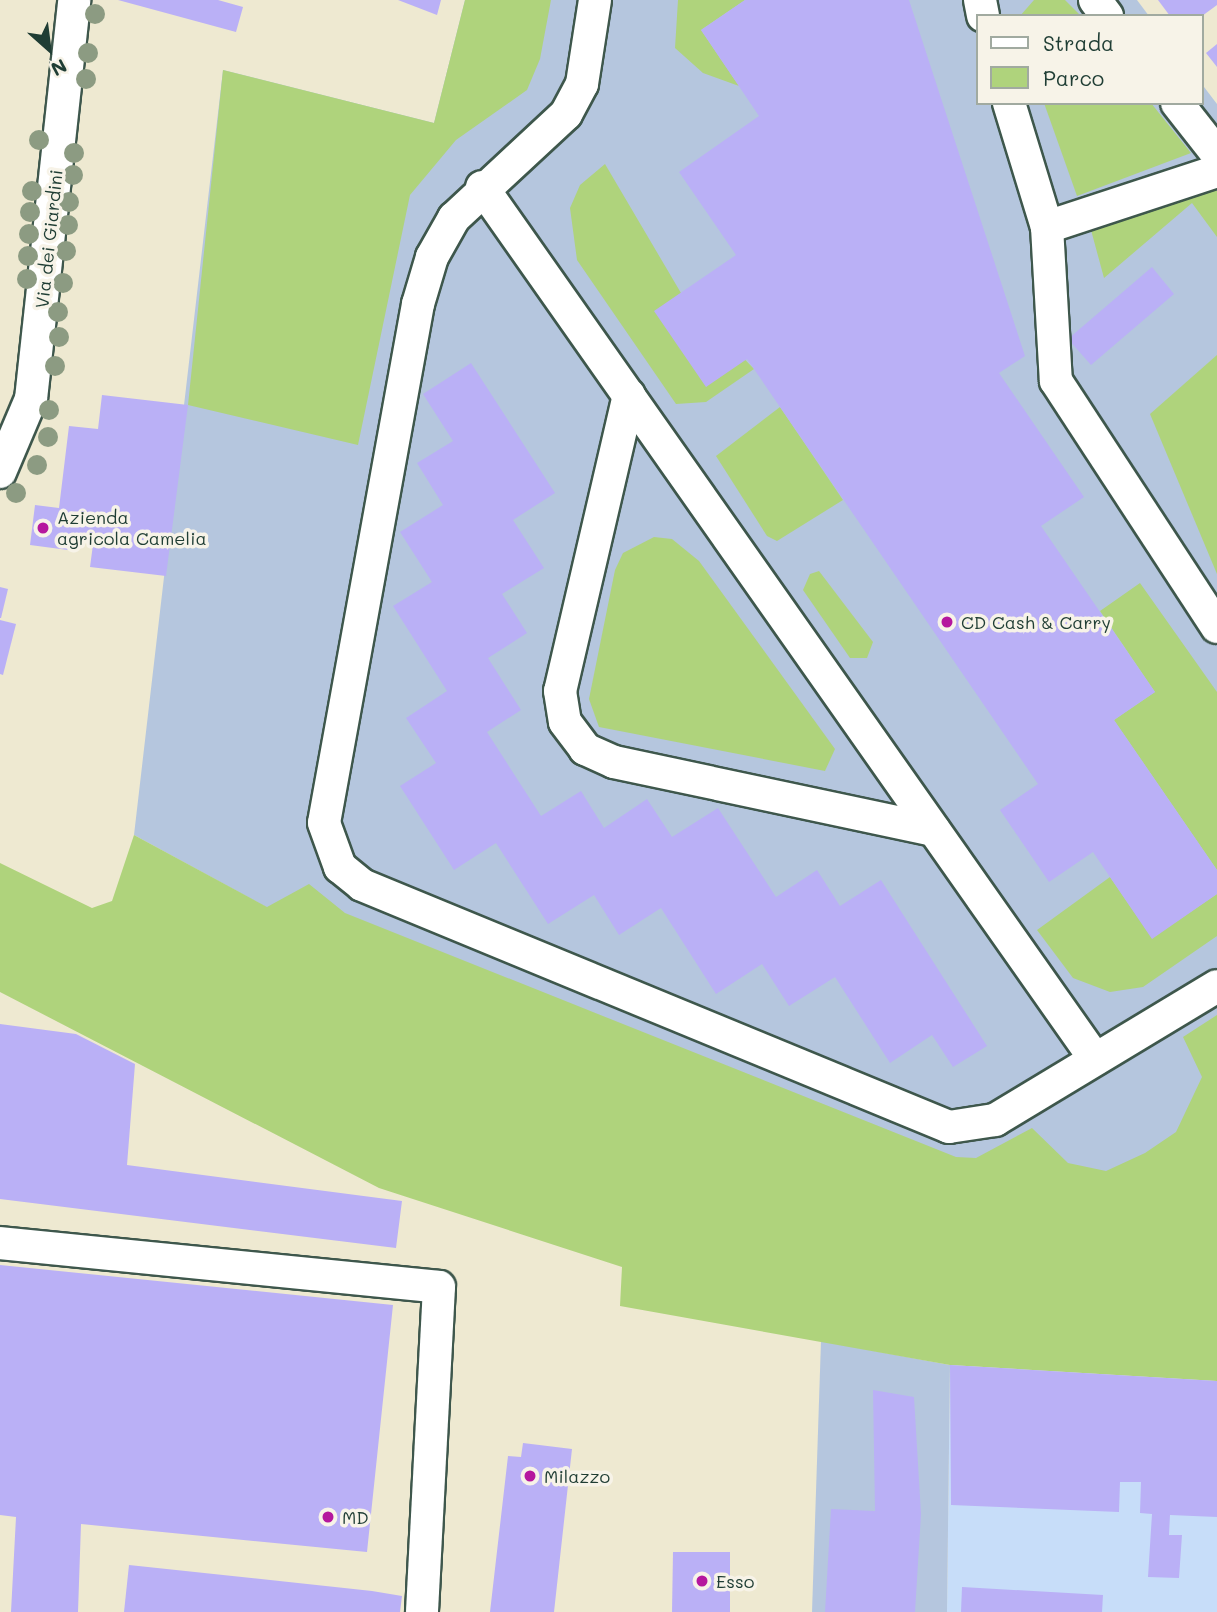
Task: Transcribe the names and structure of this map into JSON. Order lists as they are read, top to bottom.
{
  "streets": {
    "street": ["Via dei Giardini"]
  },
  "places": [
    "Azienda agricola Camelia",
    "CD Cash & Carry",
    "Milazzo",
    "MD",
    "Esso"
  ],
  "legend": ["Strada", "Parco"],
  "north": "bottom right"
}
